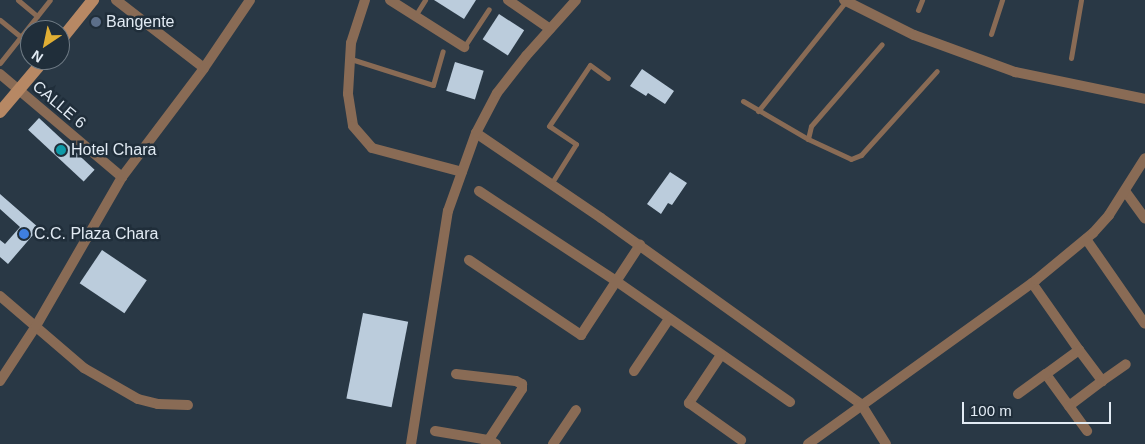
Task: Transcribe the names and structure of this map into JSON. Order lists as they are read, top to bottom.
{
  "streets": {
    "street": ["CALLE 6"]
  },
  "places": ["Bangente", "Hotel Chara", "C.C. Plaza Chara"],
  "scale_bar": "100 m",
  "north": "bottom left"
}
